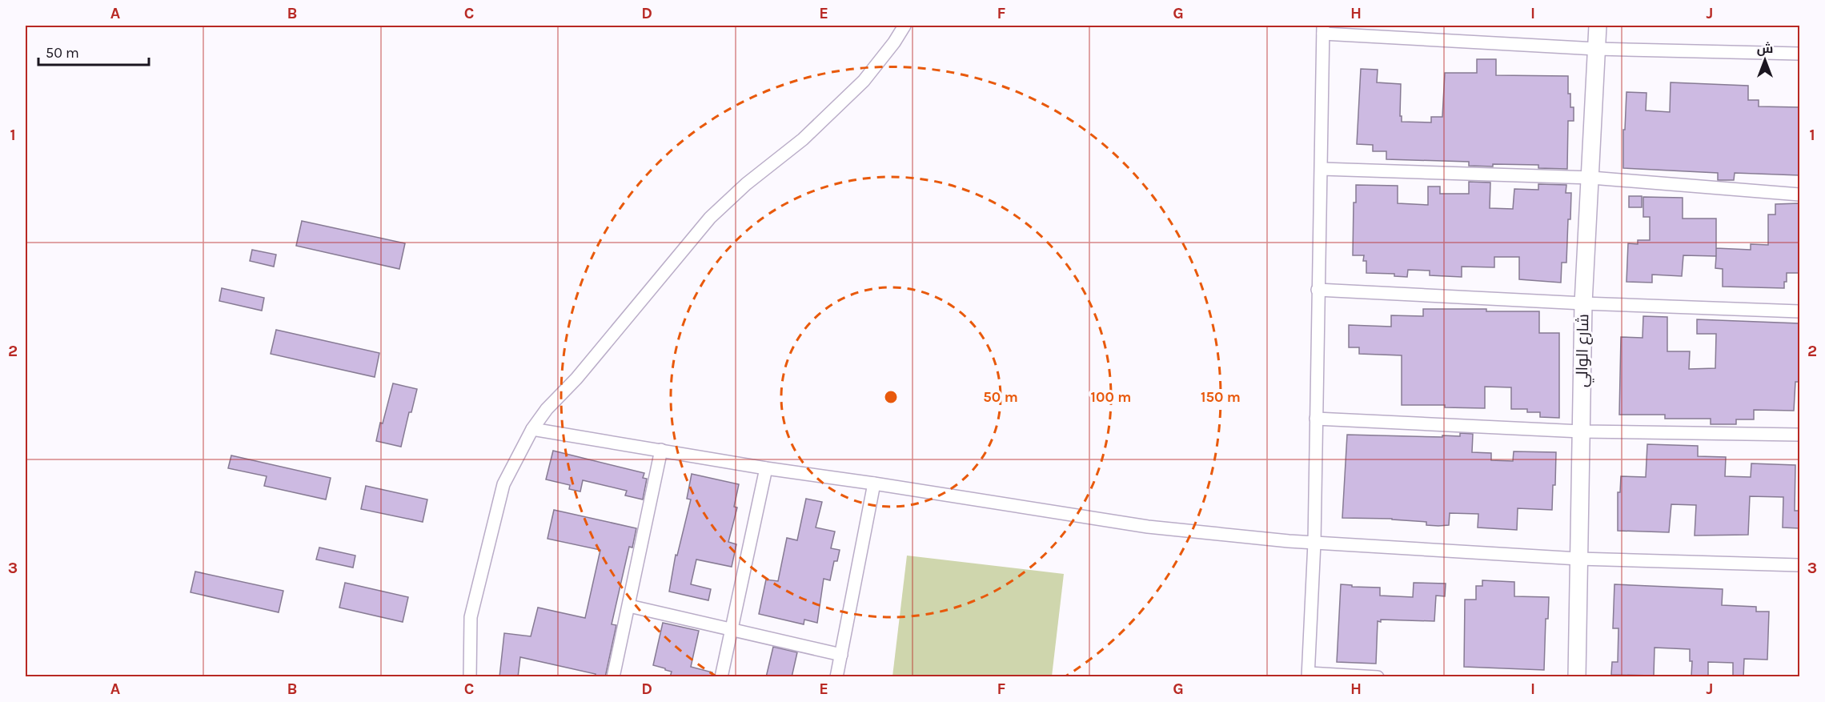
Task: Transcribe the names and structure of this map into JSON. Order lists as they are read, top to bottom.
{
  "streets": {
    "main road": ["شارع الوالي"]
  },
  "scale_bar": "50 m",
  "north": "top",
  "grid": {
    "columns": [
      "A",
      "B",
      "C",
      "D",
      "E",
      "F",
      "G",
      "H",
      "I",
      "J"
    ],
    "rows": ["1", "2", "3"]
  },
  "rings": ["50 m", "100 m", "150 m"]
}
